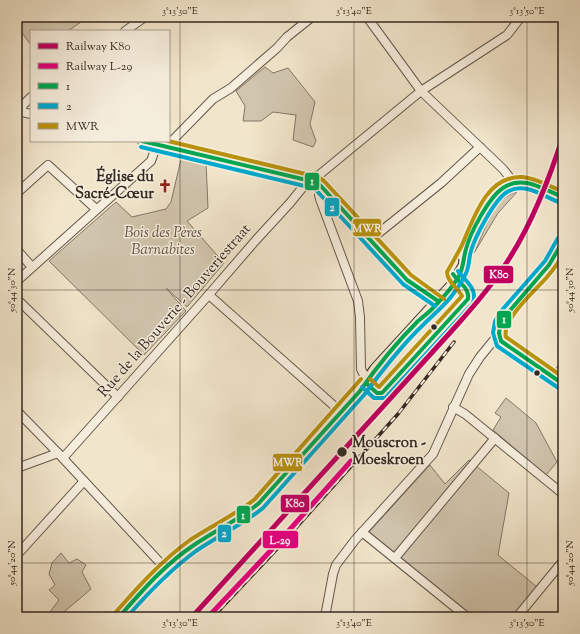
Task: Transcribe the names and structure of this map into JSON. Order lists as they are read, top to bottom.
{
  "streets": {
    "street": ["Rue de la Bouverie - Bouveriestraat"]
  },
  "parks": ["Bois des Pères Barnabites"],
  "places": {
    "church": ["Église du Sacré-Cœur"],
    "other": ["Mouscron - Moeskroen"]
  },
  "lines": [
    "rail line K80",
    "transit line MWR",
    "transit line 1",
    "transit line 2",
    "rail line L-29"
  ],
  "legend": [
    "Railway K80",
    "Railway L-29",
    "1",
    "2",
    "MWR"
  ],
  "coordinates": [
    "3°13'30\"E",
    "3°13'40\"E",
    "3°13'50\"E",
    "50°44'30\"N",
    "50°44'20\"N"
  ]
}
